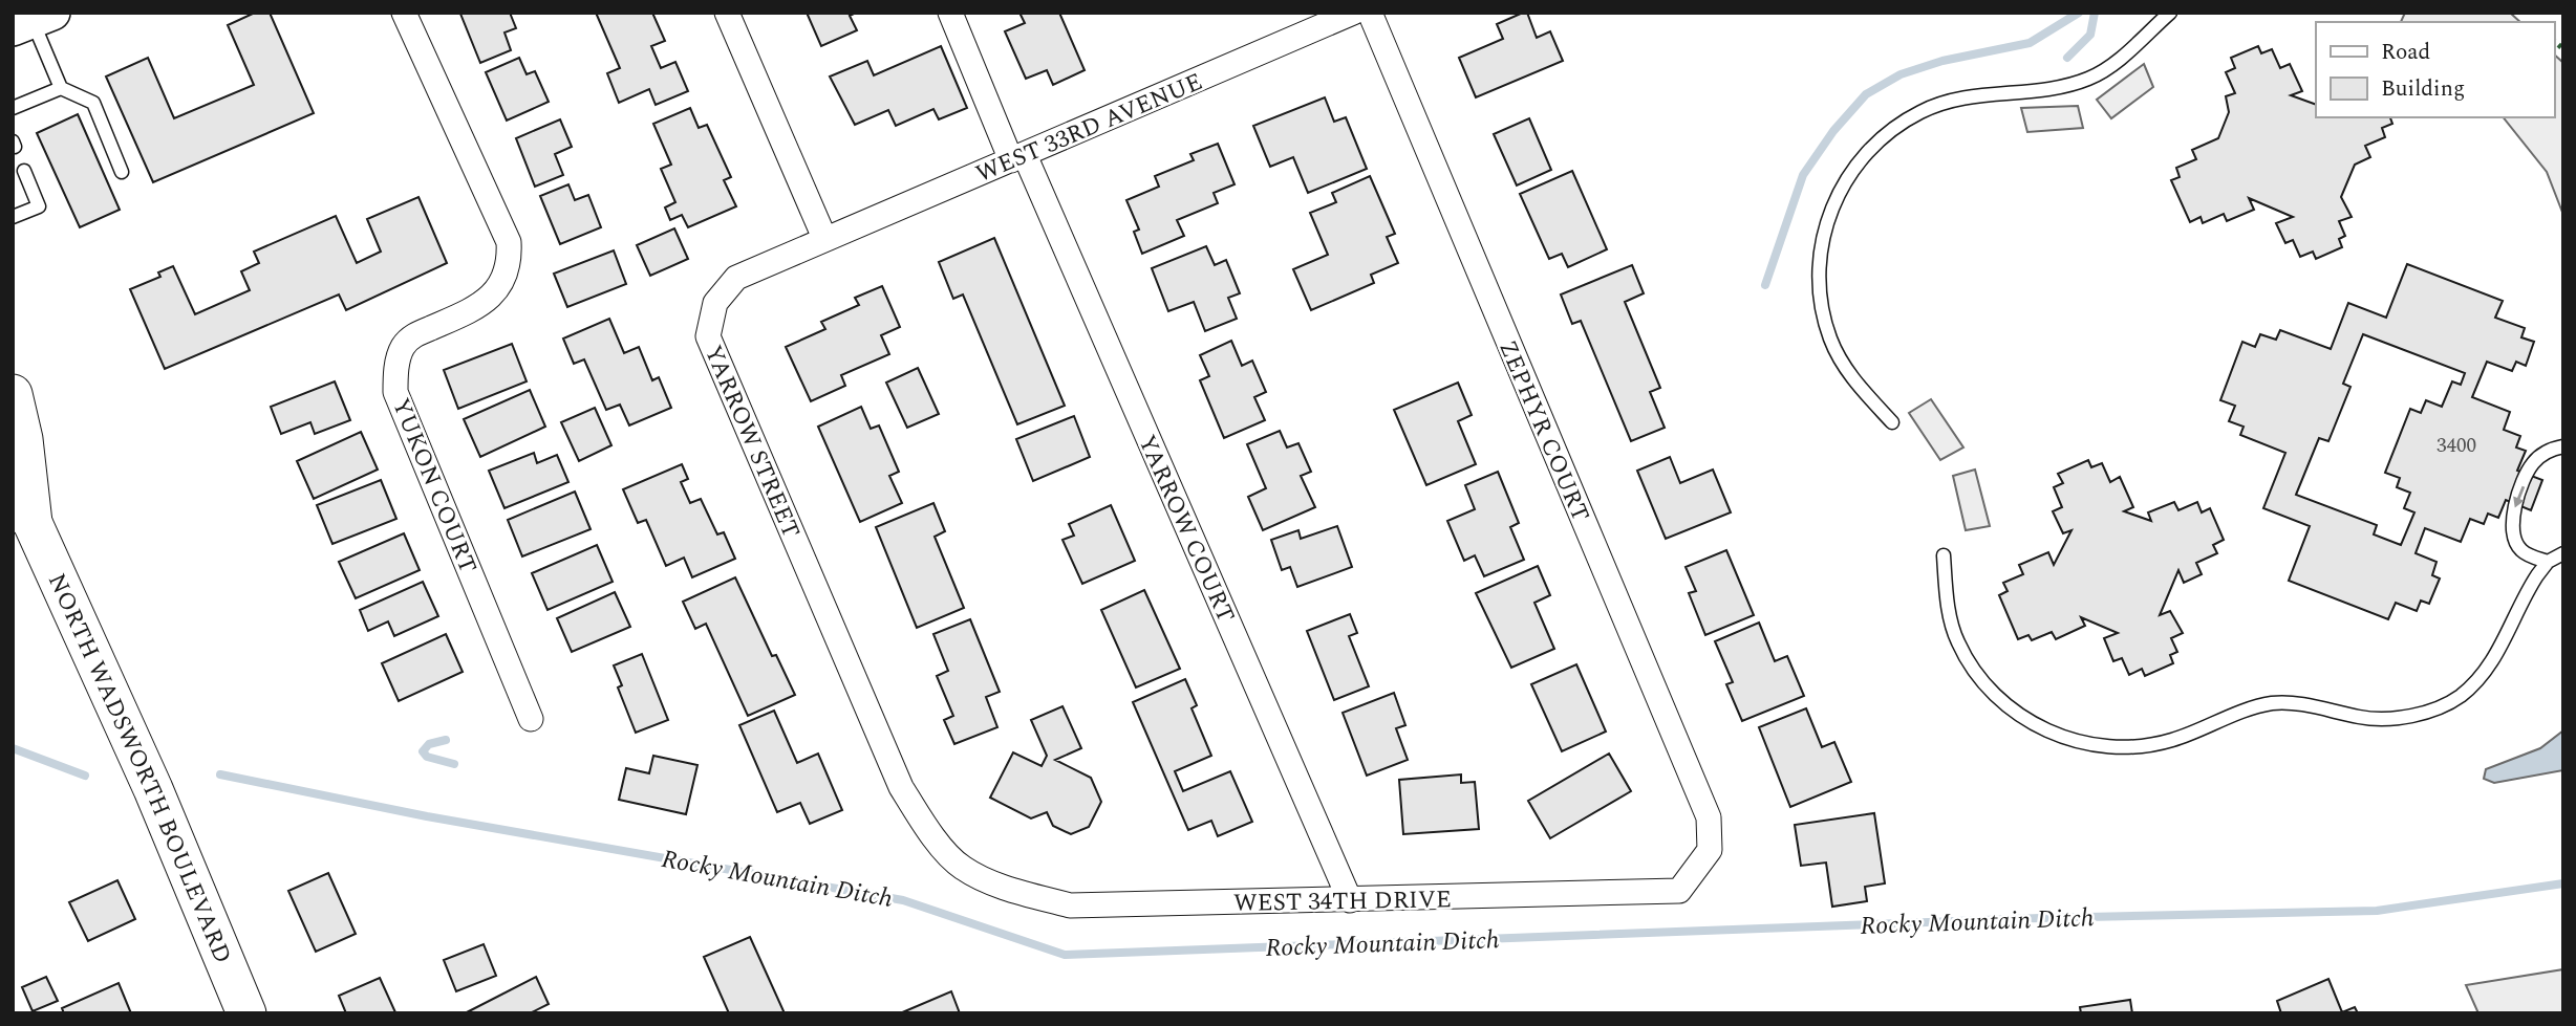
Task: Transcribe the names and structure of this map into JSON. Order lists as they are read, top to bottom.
{
  "streets": {
    "main road": ["NORTH WADSWORTH BOULEVARD"],
    "street": [
      "WEST 33RD AVENUE",
      "ZEPHYR COURT",
      "YARROW STREET",
      "YUKON COURT",
      "YARROW COURT",
      "WEST 34TH DRIVE"
    ]
  },
  "crossings": [
    ["WEST 33RD AVENUE", "YARROW STREET"],
    ["WEST 33RD AVENUE", "YARROW COURT"],
    ["ZEPHYR COURT", "WEST 34TH DRIVE"],
    ["YARROW STREET", "WEST 34TH DRIVE"],
    ["YARROW COURT", "WEST 34TH DRIVE"]
  ],
  "water": ["Rocky Mountain Ditch"],
  "house_numbers": ["3400"],
  "legend": ["Road", "Building"]
}
